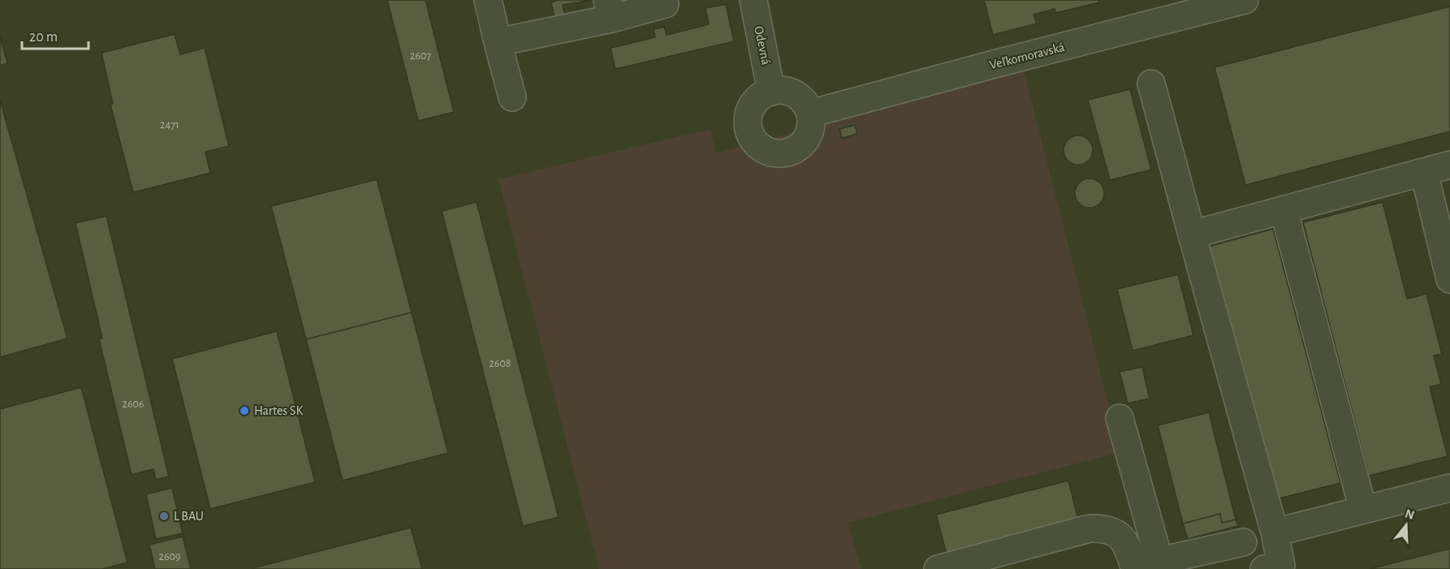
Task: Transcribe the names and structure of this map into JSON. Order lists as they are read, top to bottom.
{
  "streets": {
    "street": ["Odevná", "Veľkomoravská"]
  },
  "crossings": [
    ["Odevná", "Veľkomoravská"]
  ],
  "places": ["Hartes SK", "L BAU"],
  "house_numbers": [
    "2607",
    "2471",
    "2608",
    "2606",
    "2609"
  ],
  "scale_bar": "20 m",
  "north": "top"
}
